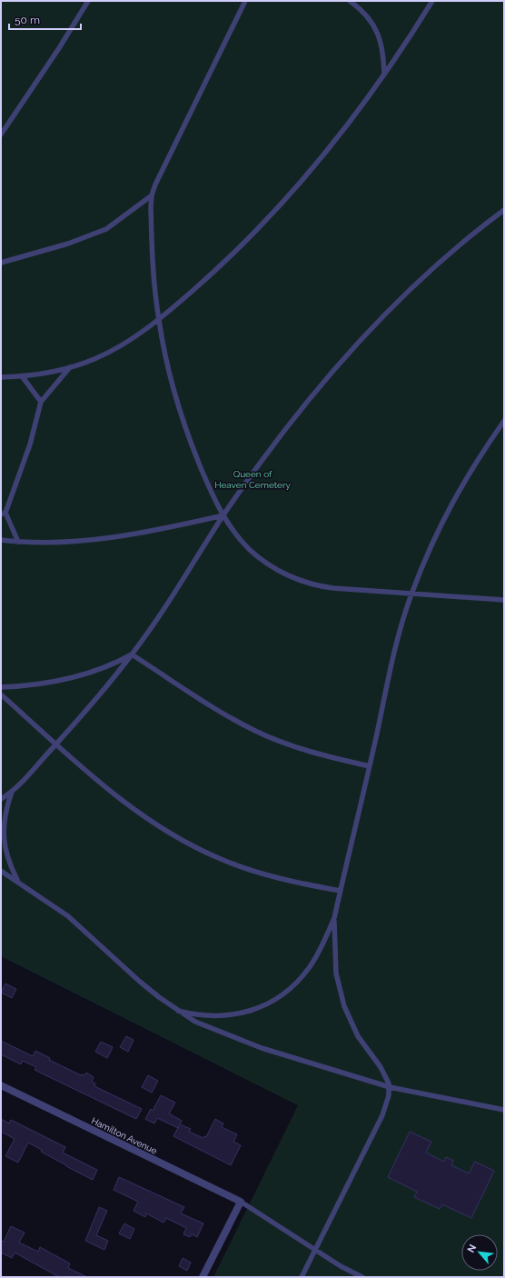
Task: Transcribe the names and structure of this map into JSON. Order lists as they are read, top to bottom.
{
  "streets": {
    "street": ["Hamilton Avenue"]
  },
  "parks": ["Queen of Heaven Cemetery"],
  "scale_bar": "50 m",
  "north": "top left"
}
